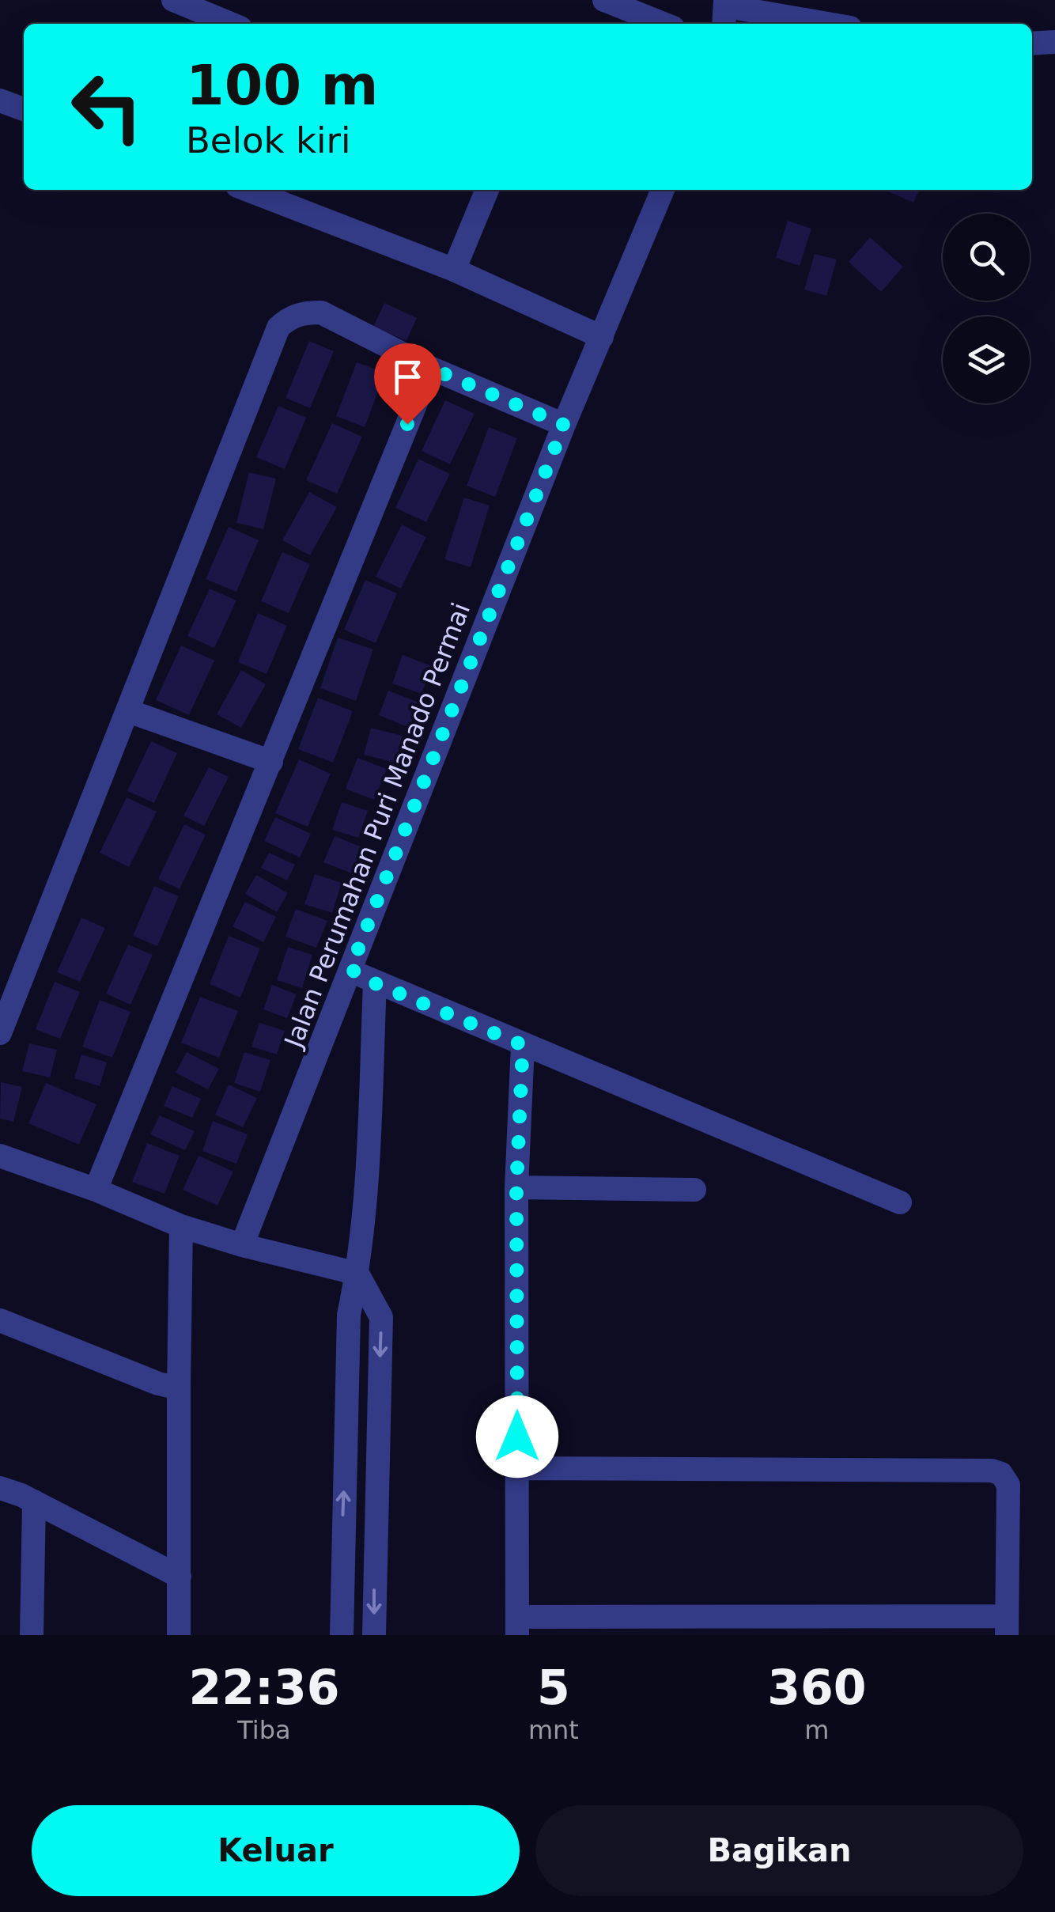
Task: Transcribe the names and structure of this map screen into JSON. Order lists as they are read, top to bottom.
{
  "streets": {
    "street": ["Jalan Perumahan Puri Manado Permai"]
  },
  "page": {
    "turn": ["100 m", "Belok kiri"],
    "eta": [
      "22:36",
      "Tiba",
      "5",
      "mnt",
      "360",
      "m"
    ],
    "buttons": ["Keluar", "Bagikan"]
  }
}
